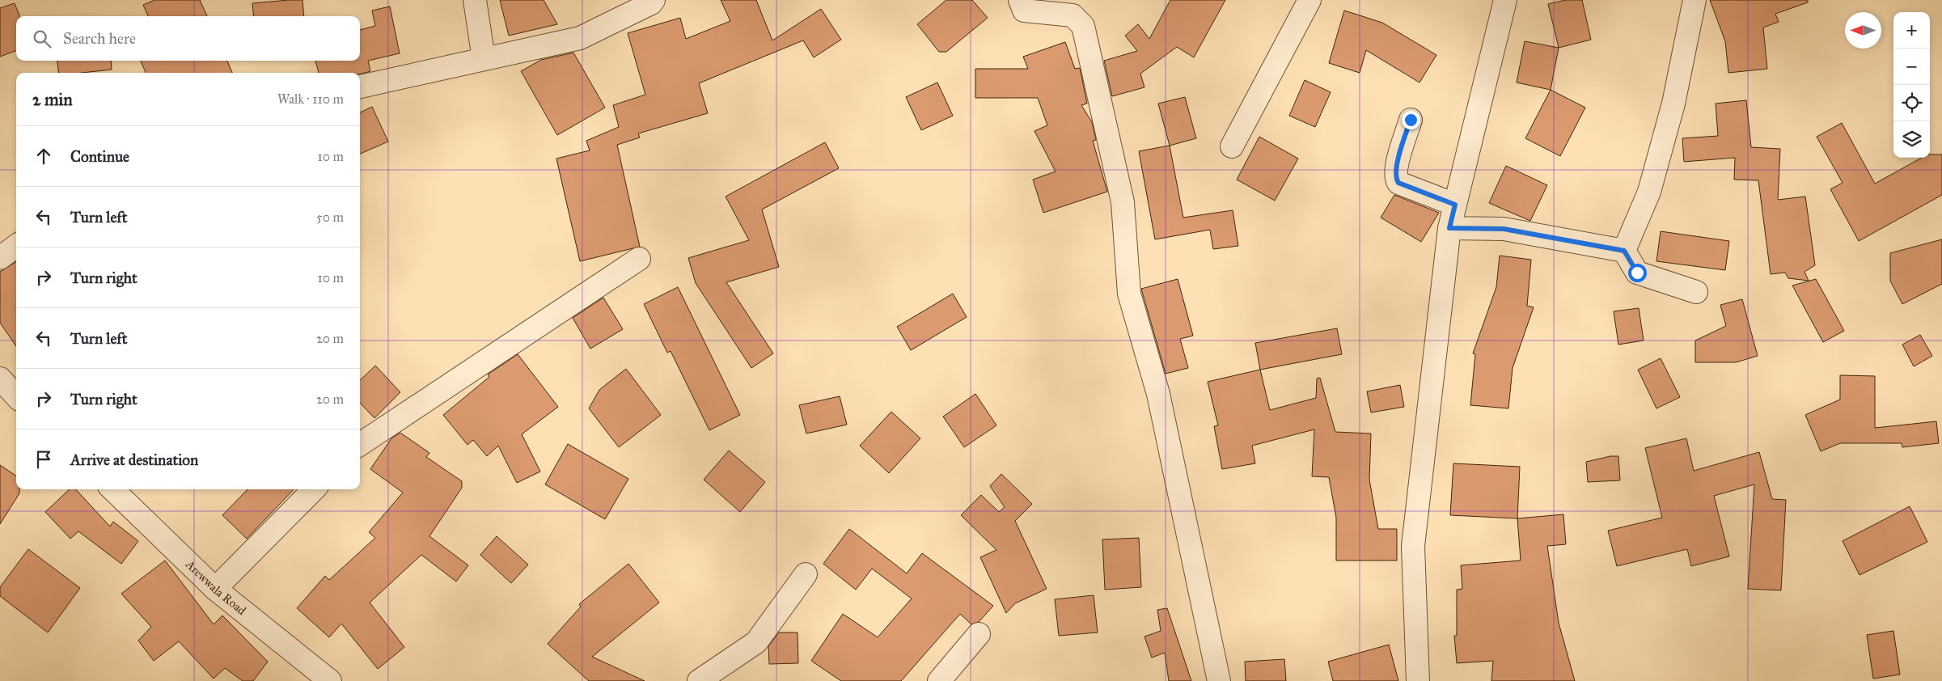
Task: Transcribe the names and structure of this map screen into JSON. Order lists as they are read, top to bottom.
{
  "streets": {
    "street": ["Arewwala Road"]
  },
  "north": "left",
  "page": {
    "map_buttons": ["+", "−"],
    "search": "Search here",
    "heading": ["2 min", "Walk · 110 m"],
    "list": [
      ["Continue", "10 m"],
      ["Turn left", "50 m"],
      ["Turn right", "10 m"],
      ["Turn left", "20 m"],
      ["Turn right", "20 m"],
      "Arrive at destination"
    ]
  }
}
